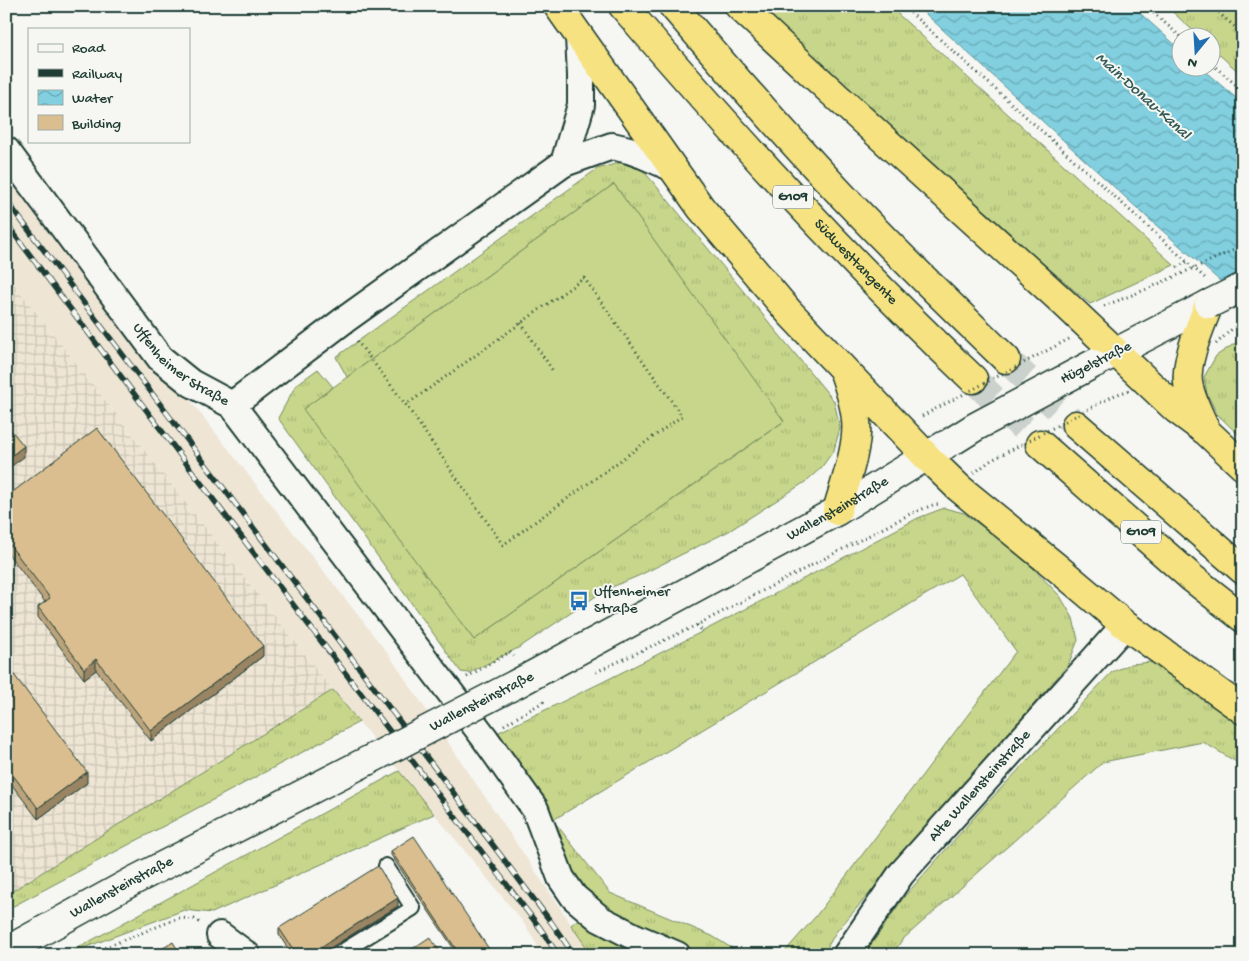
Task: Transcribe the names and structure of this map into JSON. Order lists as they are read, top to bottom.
{
  "streets": {
    "highway": ["G109", "Südwesttangente"],
    "street": [
      "Uffenheimer Straße",
      "Hügelstraße",
      "Wallensteinstraße",
      "Alte Wallensteinstraße"
    ]
  },
  "crossings": [
    ["Hügelstraße", "Wallensteinstraße"]
  ],
  "water": ["Main-Donau-Kanal"],
  "places": {
    "bus stop": ["Uffenheimer Straße"]
  },
  "legend": [
    "Road",
    "Railway",
    "Water",
    "Building"
  ],
  "north": "bottom"
}
